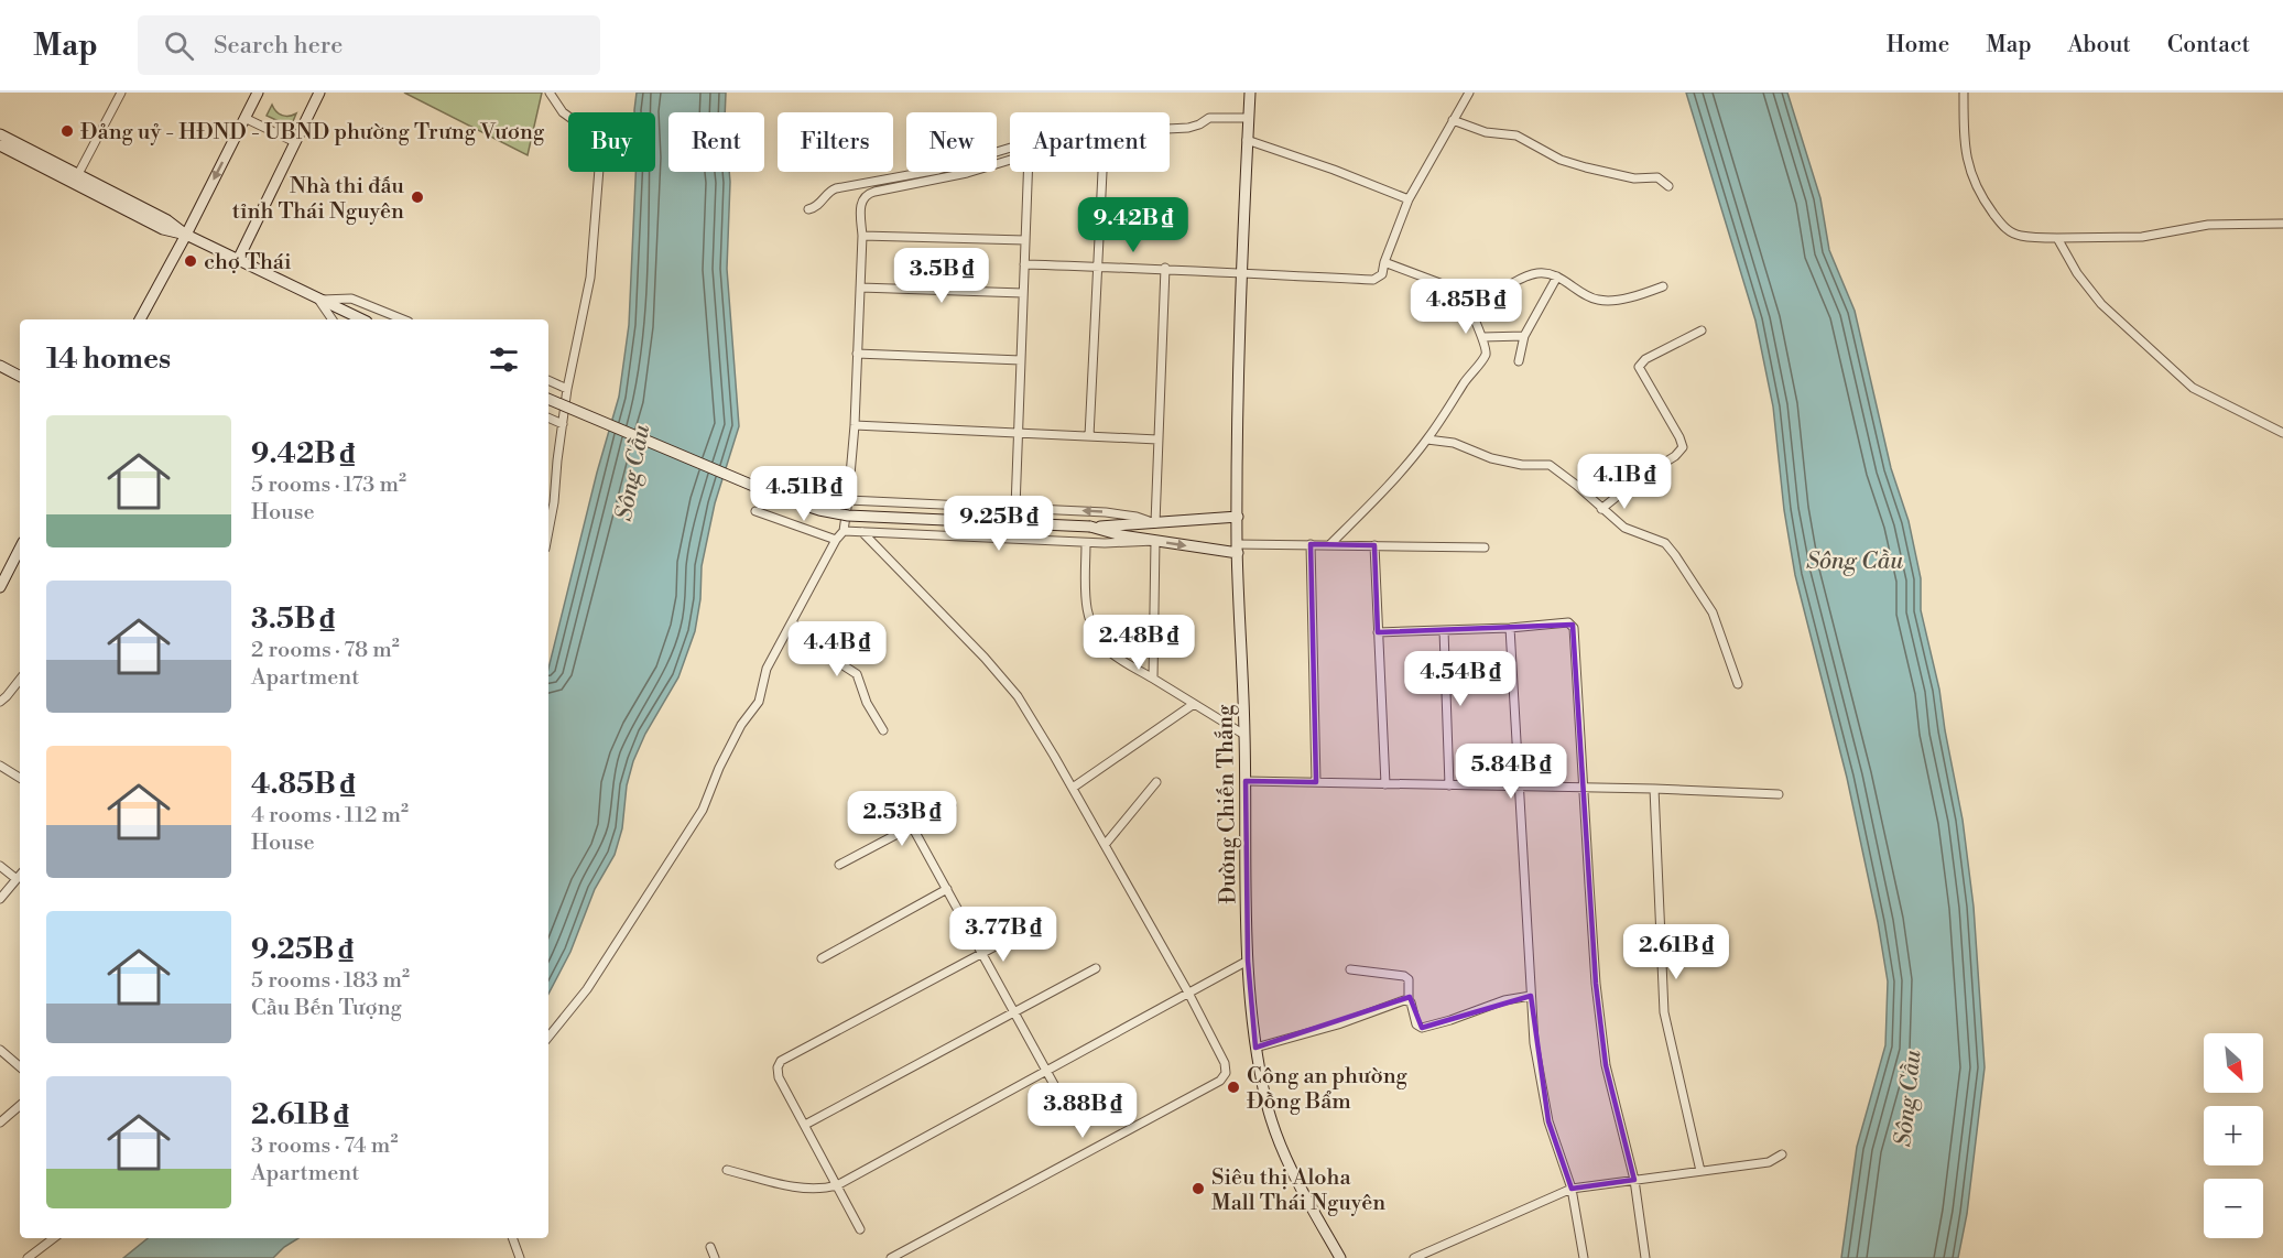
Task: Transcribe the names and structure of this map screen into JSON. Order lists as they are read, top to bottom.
{
  "streets": {
    "main road": ["Đường Chiến Thắng"]
  },
  "water": ["Sông Cầu"],
  "places": [
    "Đảng uỷ - HĐND - UBND phường Trưng Vương",
    "Nhà thi đấu tỉnh Thái Nguyên",
    "chợ Thái",
    "Công an phường Đồng Bẩm",
    "Siêu thị Aloha Mall Thái Nguyên"
  ],
  "north": "bottom right",
  "page": {
    "header": "Map",
    "search": "Search here",
    "nav": [
      "Home",
      "Map",
      "About",
      "Contact"
    ],
    "chip": [
      "Buy",
      "Rent",
      "Filters",
      "New",
      "Apartment"
    ],
    "price": [
      "9.42B ₫",
      "3.5B ₫",
      "4.85B ₫",
      "4.1B ₫",
      "4.51B ₫",
      "9.25B ₫",
      "2.48B ₫",
      "4.4B ₫",
      "4.54B ₫",
      "5.84B ₫",
      "2.53B ₫",
      "3.77B ₫",
      "2.61B ₫",
      "3.88B ₫"
    ],
    "heading": "14 homes",
    "list": [
      {
        "name": "9.42B ₫",
        "note": "5 rooms · 173 m² · House"
      },
      {
        "name": "3.5B ₫",
        "note": "2 rooms · 78 m² · Apartment"
      },
      {
        "name": "4.85B ₫",
        "note": "4 rooms · 112 m² · House"
      },
      {
        "name": "9.25B ₫",
        "note": "5 rooms · 183 m² · Cầu Bến Tượng"
      },
      {
        "name": "2.61B ₫",
        "note": "3 rooms · 74 m² · Apartment"
      }
    ],
    "map_buttons": ["+", "−"]
  }
}
